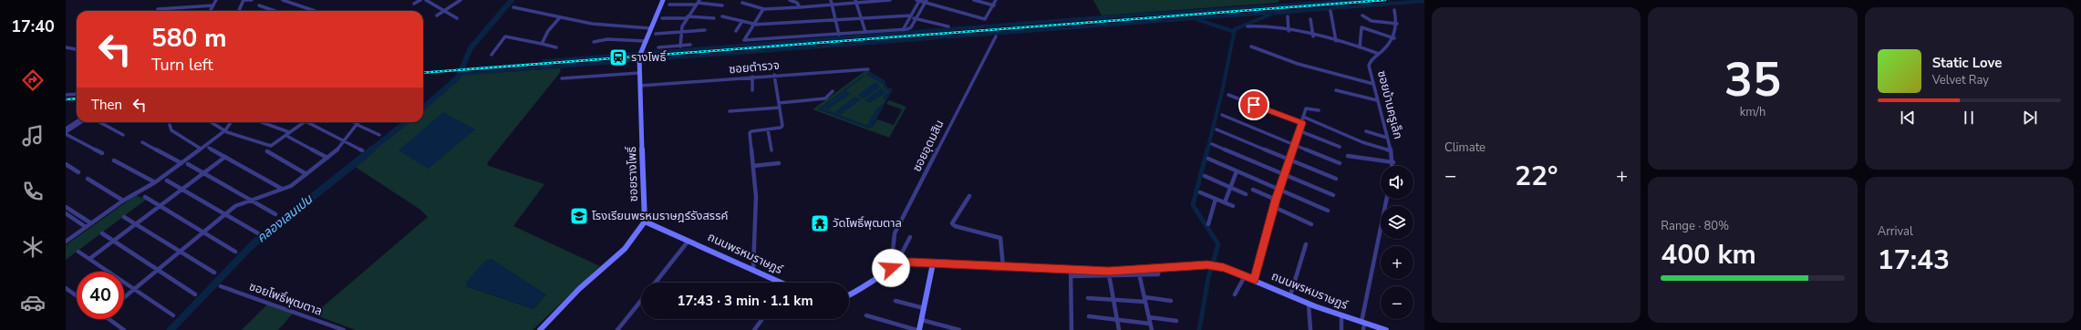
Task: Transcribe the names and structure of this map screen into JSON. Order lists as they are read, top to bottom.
{
  "streets": {
    "street": [
      "ซอยตำรวจ",
      "ซอยบ้านครูเล็ก",
      "ซอยอุดมสิน",
      "ซอยรางโพธิ์",
      "ถนนพรหมราษฎร์",
      "ซอยโพธิ์พุฒตาล"
    ]
  },
  "crossings": [
    ["ซอยตำรวจ", "ซอยรางโพธิ์"],
    ["ซอยอุดมสิน", "ถนนพรหมราษฎร์"],
    ["ซอยรางโพธิ์", "ถนนพรหมราษฎร์"]
  ],
  "water": ["คลองเลนเปน"],
  "places": {
    "station": ["รางโพธิ์"],
    "school or university": ["โรงเรียนพรหมราษฎร์รังสรรค์"],
    "temple": ["วัดโพธิ์พุฒตาล"]
  },
  "page": {
    "tabs": "17:40",
    "tile": [
      "Climate",
      ["35", "km/h"],
      ["Range · 80%", "400 km"],
      ["Arrival", "17:43"]
    ],
    "turn": ["580 m", "Turn left"],
    "song": ["Static Love", "Velvet Ray"],
    "then": "Then",
    "heat": ["−", "22°", "+"],
    "map_buttons": ["+", "−"],
    "limit": "40",
    "trip": "17:43 · 3 min · 1.1 km"
  }
}
